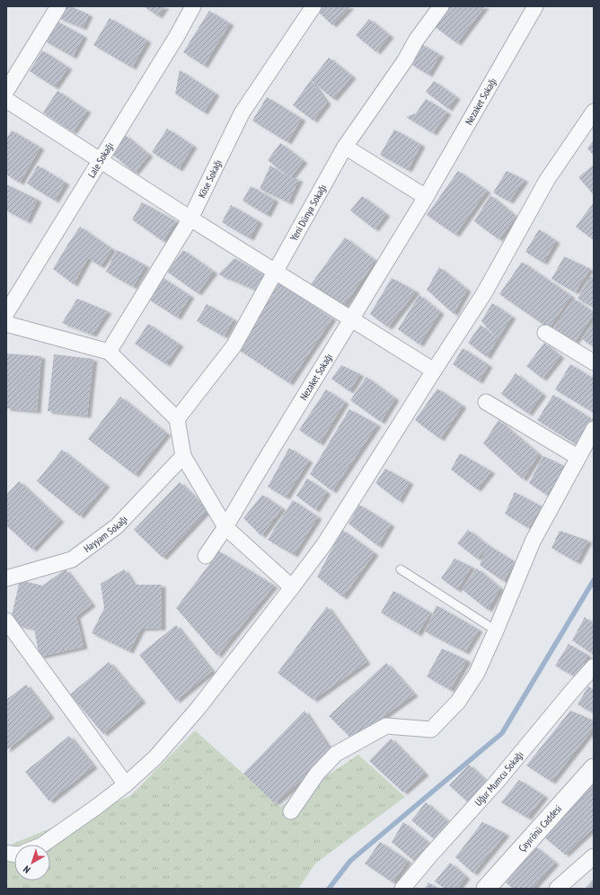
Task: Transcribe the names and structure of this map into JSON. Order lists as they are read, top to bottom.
{
  "streets": {
    "street": [
      "Nezaket Sokağı",
      "Lale Sokağı",
      "Köse Sokağı",
      "Yeni Dünya Sokağı",
      "Hayyam Sokağı",
      "Uğur Mumcu Sokağı",
      "Çayırönü Caddesi"
    ]
  },
  "north": "bottom left"
}
